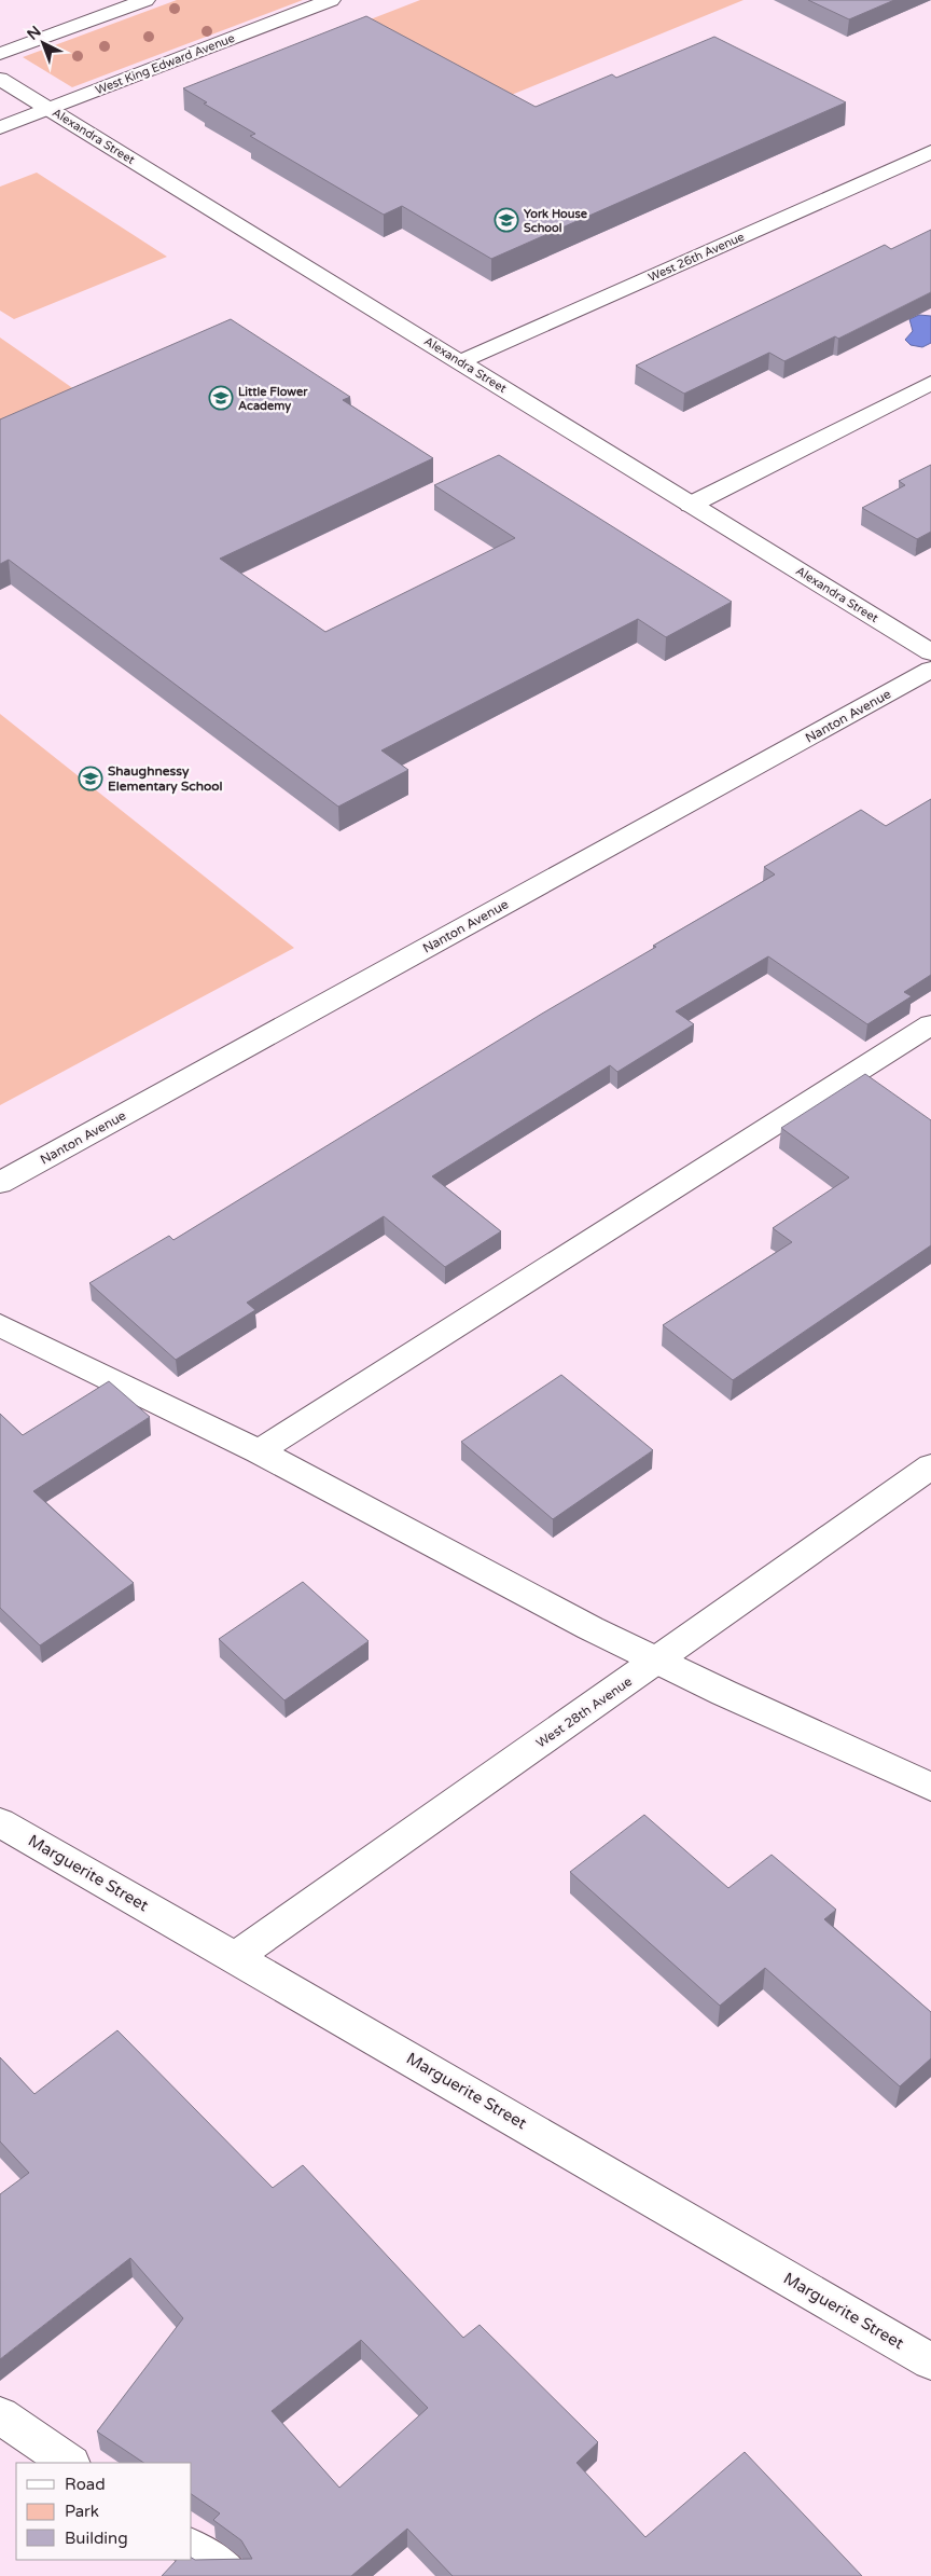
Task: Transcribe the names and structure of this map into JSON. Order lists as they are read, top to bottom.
{
  "streets": {
    "street": [
      "West King Edward Avenue",
      "Alexandra Street",
      "West 26th Avenue",
      "Nanton Avenue",
      "West 28th Avenue",
      "Marguerite Street"
    ]
  },
  "crossings": [
    ["West King Edward Avenue", "Alexandra Street"],
    ["Alexandra Street", "West 26th Avenue"],
    ["West 28th Avenue", "Marguerite Street"]
  ],
  "places": {
    "school or university": ["York House School", "Little Flower Academy", "Shaughnessy Elementary School"]
  },
  "legend": ["Road", "Park", "Building"],
  "north": "top left"
}
